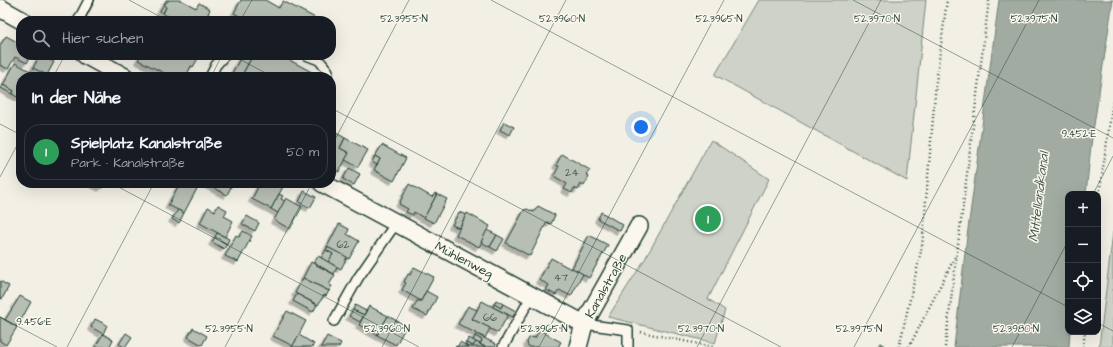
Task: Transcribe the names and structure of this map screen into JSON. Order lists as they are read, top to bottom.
{
  "streets": {
    "street": ["Mühlenweg", "Kanalstraße"]
  },
  "crossings": [
    ["Mühlenweg", "Kanalstraße"]
  ],
  "water": ["Mittellandkanal"],
  "house_numbers": [
    "24",
    "62",
    "47",
    "66"
  ],
  "page": {
    "search": "Hier suchen",
    "heading": "In der Nähe",
    "list": [
      {
        "mark": "1",
        "name": "Spielplatz Kanalstraße",
        "note": "Park · Kanalstraße",
        "value": "50 m"
      }
    ],
    "map_buttons": ["+", "−"],
    "pins": "1"
  },
  "coordinates": [
    "52.3955°N",
    "52.3960°N",
    "52.3965°N",
    "52.3970°N",
    "52.3975°N",
    "9.452°E",
    "9.456°E",
    "52.3980°N"
  ]
}
